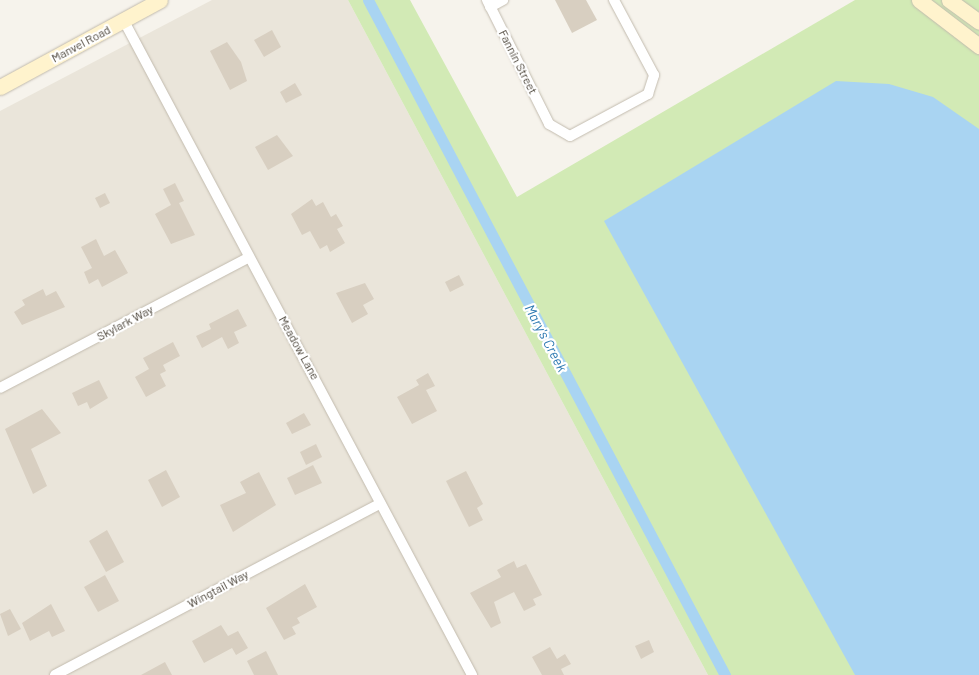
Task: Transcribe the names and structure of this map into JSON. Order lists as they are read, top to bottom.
{
  "streets": {
    "main road": ["Manvel Road"],
    "street": [
      "Fannin Street",
      "Skylark Way",
      "Meadow Lane",
      "Wingtail Way"
    ]
  },
  "crossings": [
    ["Manvel Road", "Meadow Lane"],
    ["Skylark Way", "Meadow Lane"],
    ["Meadow Lane", "Wingtail Way"]
  ],
  "water": ["Mary's Creek"]
}
